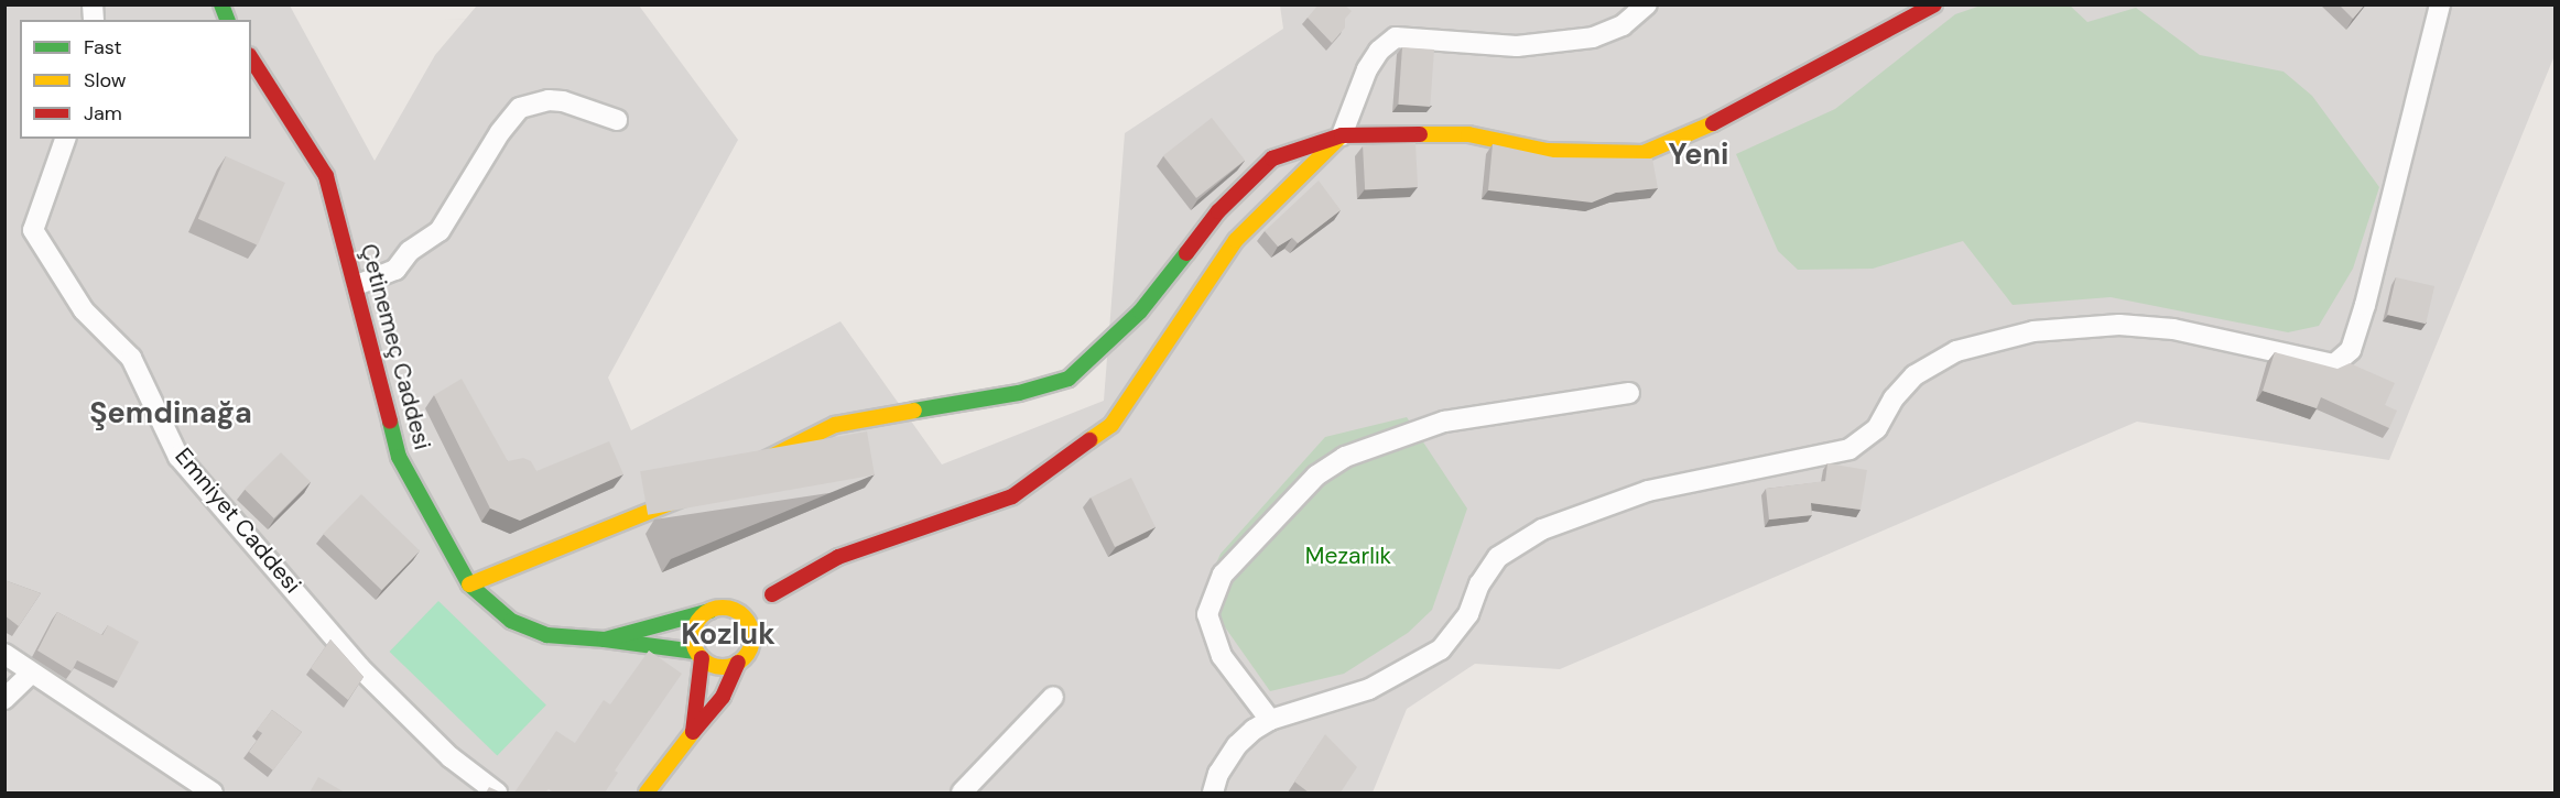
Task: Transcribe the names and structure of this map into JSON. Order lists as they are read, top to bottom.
{
  "streets": {
    "street": ["Çetinemeç Caddesi", "Emniyet Caddesi"]
  },
  "districts": ["Yeni", "Şemdinağa", "Kozluk"],
  "parks": ["Mezarlık"],
  "legend": ["Fast", "Slow", "Jam"]
}
